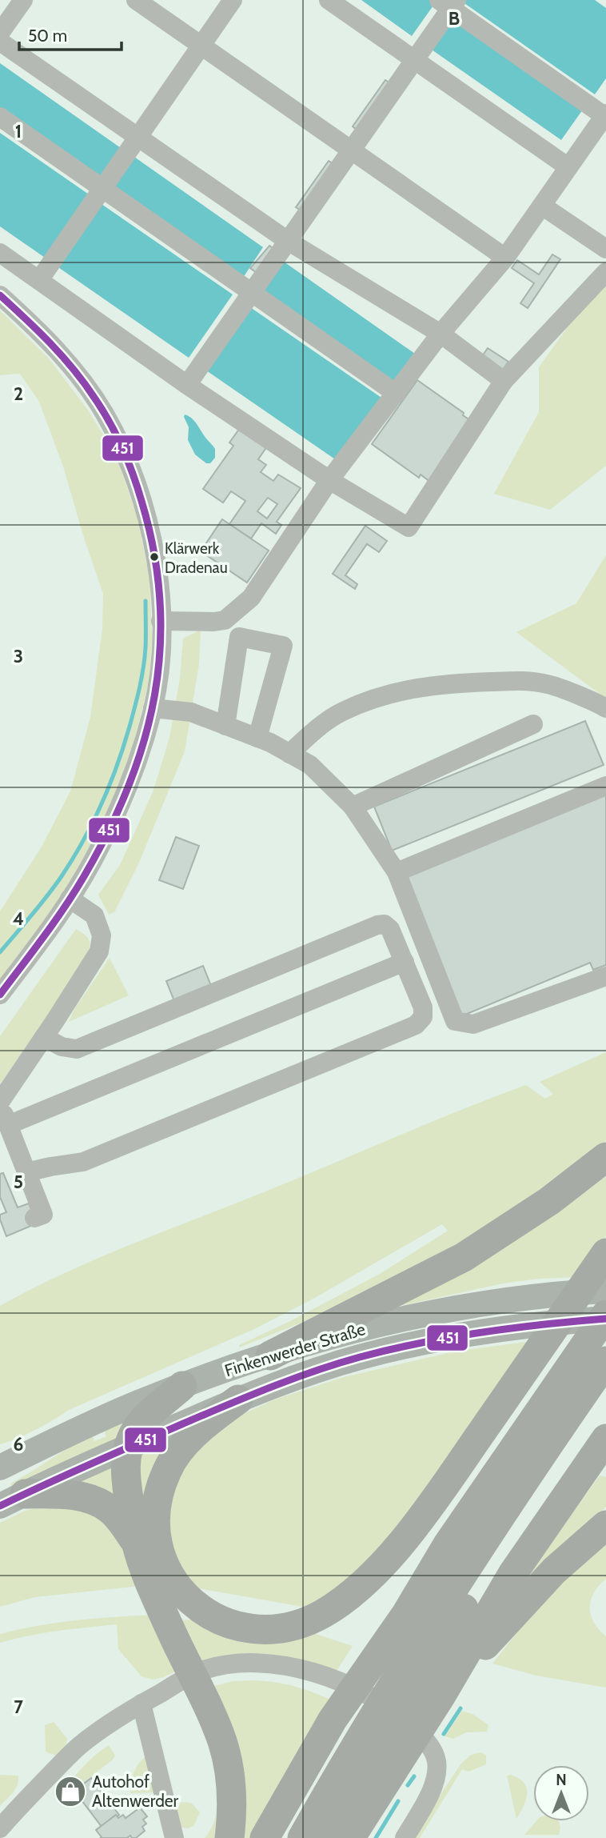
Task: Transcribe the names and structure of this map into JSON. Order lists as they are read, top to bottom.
{
  "streets": {
    "main road": ["Finkenwerder Straße"]
  },
  "places": {
    "other": ["Klärwerk Dradenau"],
    "shop": ["Autohof Altenwerder"]
  },
  "lines": ["transit line 451"],
  "scale_bar": "50 m",
  "north": "top",
  "grid": {
    "columns": ["B"],
    "rows": [
      "1",
      "2",
      "3",
      "4",
      "5",
      "6",
      "7"
    ]
  }
}
